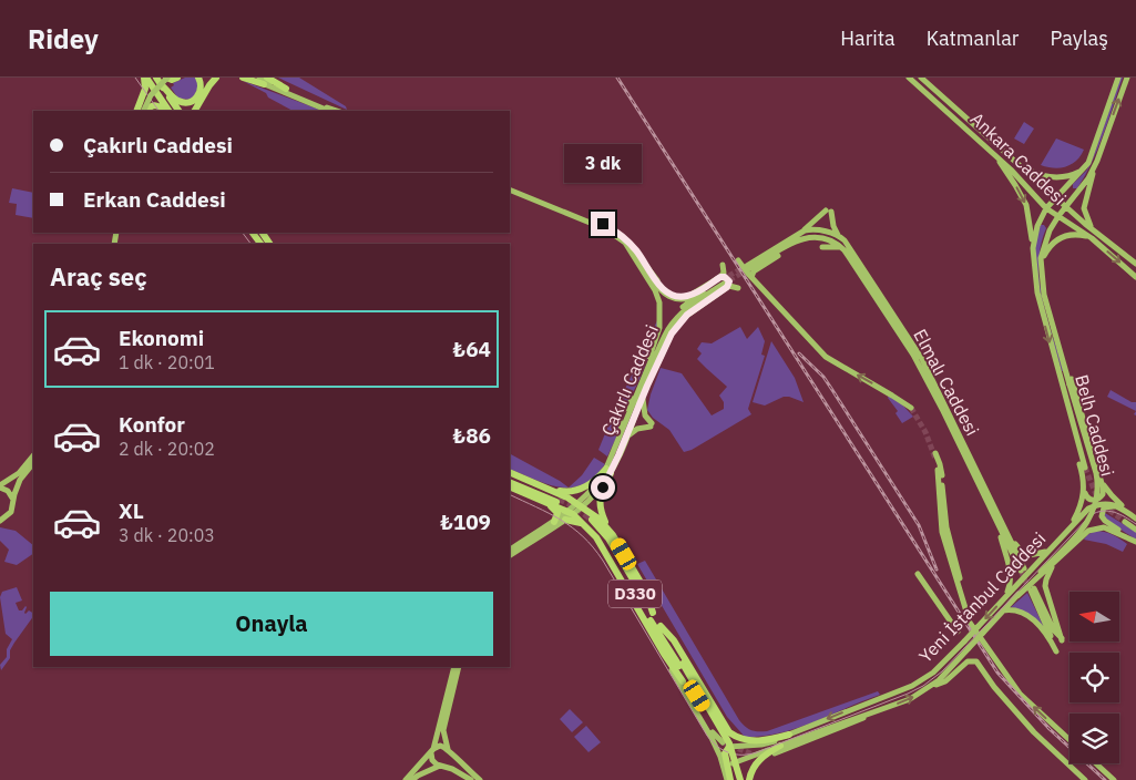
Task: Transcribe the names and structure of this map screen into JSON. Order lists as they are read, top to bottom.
{
  "streets": {
    "highway": ["D330"],
    "main road": [
      "Ankara Caddesi",
      "Çakırlı Caddesi",
      "Elmalı Caddesi",
      "Belh Caddesi",
      "Yeni İstanbul Caddesi"
    ]
  },
  "crossings": [
    ["Ankara Caddesi", "Belh Caddesi"],
    ["Belh Caddesi", "Yeni İstanbul Caddesi"]
  ],
  "north": "left",
  "page": {
    "header": "Ridey",
    "nav": ["Harita", "Katmanlar", "Paylaş"],
    "banner": ["Çakırlı Caddesi", "Erkan Caddesi"],
    "bubble": "3 dk",
    "heading": "Araç seç",
    "list": [
      {
        "name": "Ekonomi",
        "note": "1 dk · 20:01",
        "value": "₺64"
      },
      {
        "name": "Konfor",
        "note": "2 dk · 20:02",
        "value": "₺86"
      },
      {
        "name": "XL",
        "note": "3 dk · 20:03",
        "value": "₺109"
      }
    ],
    "buttons": "Onayla"
  }
}
